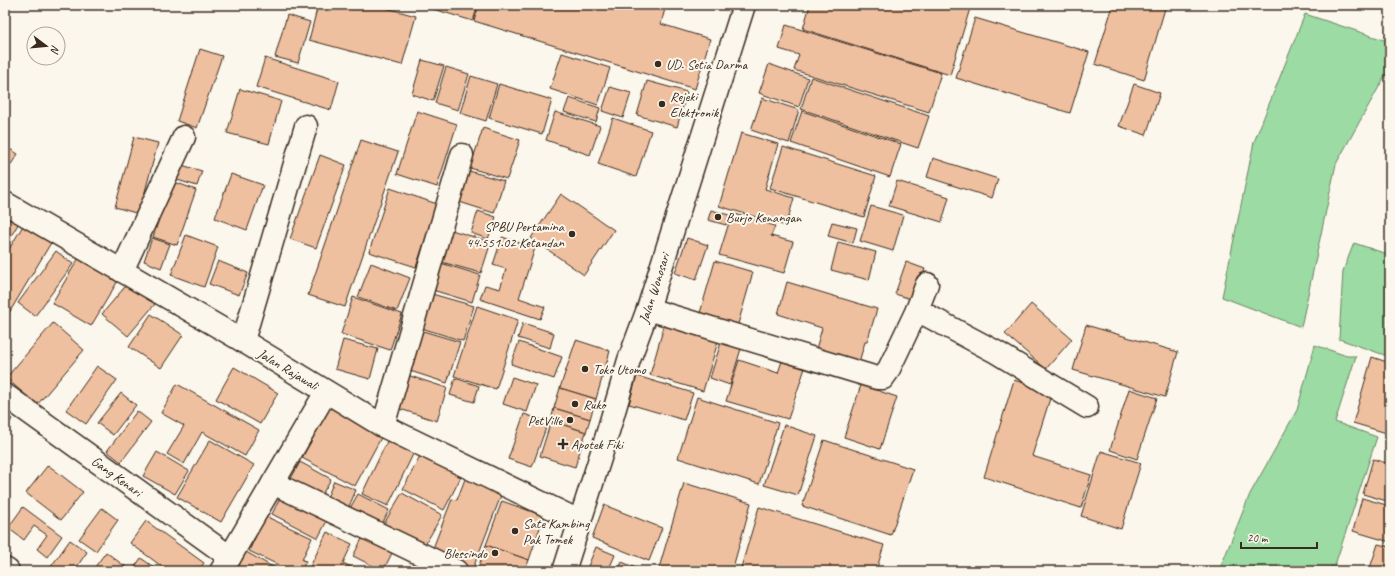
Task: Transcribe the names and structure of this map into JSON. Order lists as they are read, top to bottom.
{
  "streets": {
    "street": ["Jalan Wonosari", "Jalan Rajawali", "Gang Kenari"]
  },
  "crossings": [
    ["Jalan Wonosari", "Jalan Rajawali"]
  ],
  "places": {
    "other": [
      "UD. Setia Darma",
      "Rejeki Elektronik",
      "Burjo Kenangan",
      "SPBU Pertamina 44.551.02 Ketandan",
      "Toko Utomo",
      "Ruko",
      "PetVille",
      "Sate Kambing Pak Tomek",
      "Blessindo"
    ],
    "health": ["Apotek Fiki"]
  },
  "scale_bar": "20 m",
  "north": "right"
}
